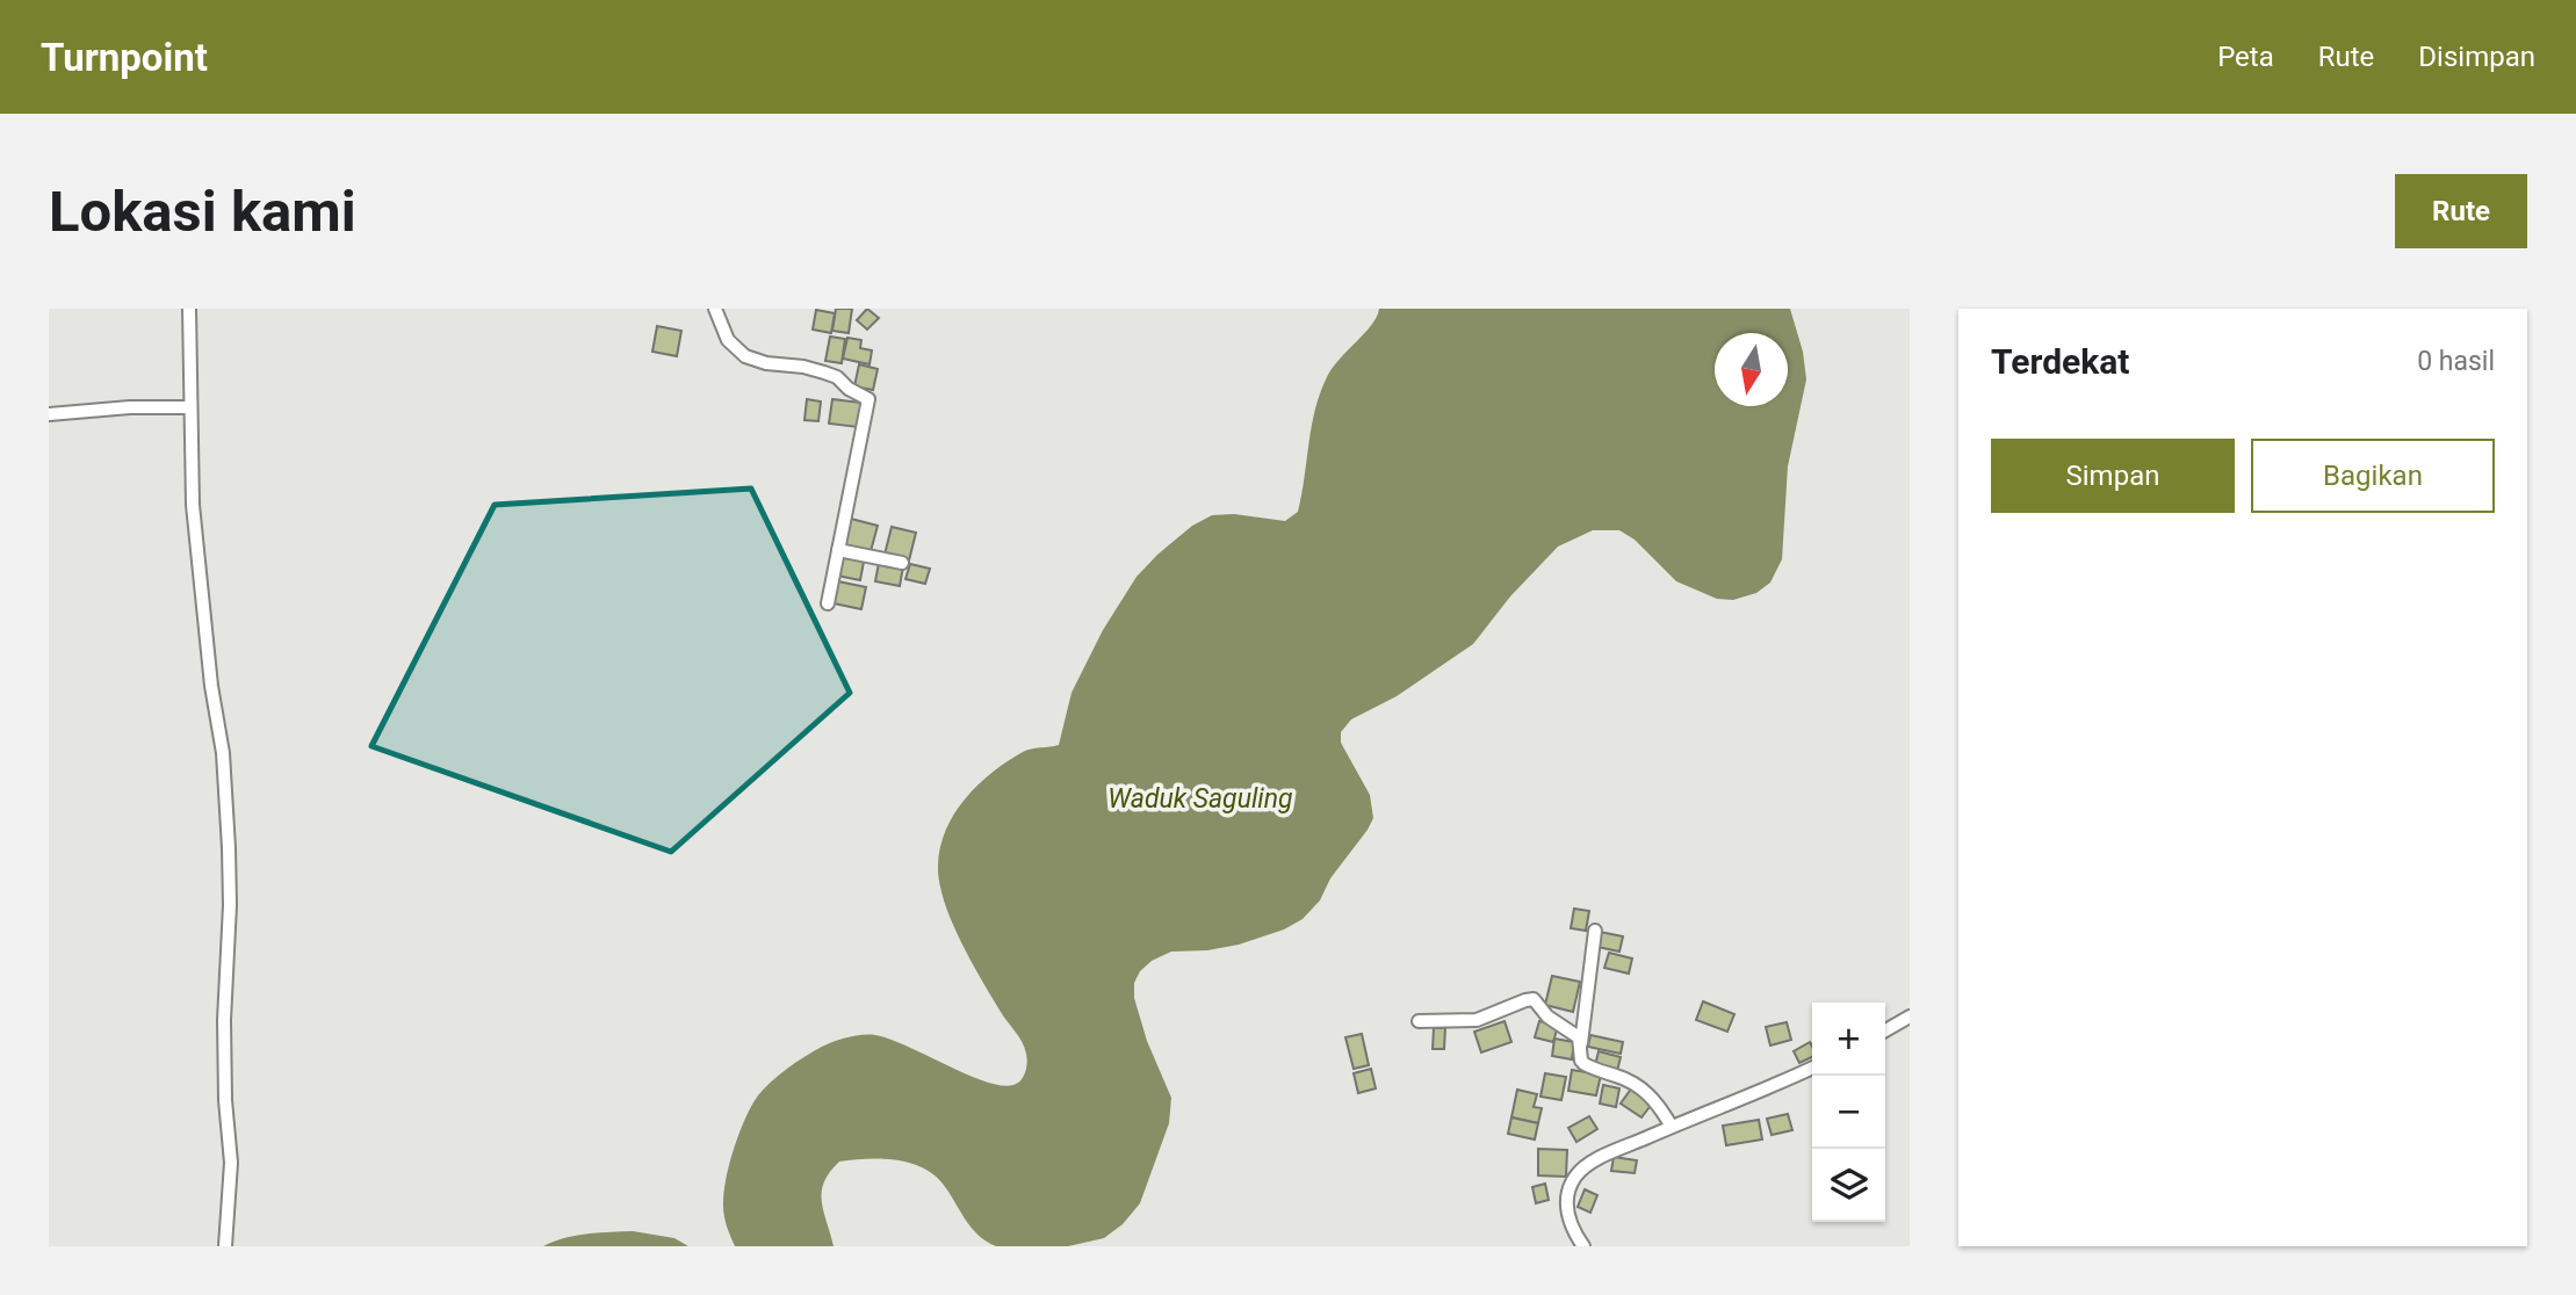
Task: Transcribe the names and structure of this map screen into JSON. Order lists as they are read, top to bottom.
{
  "water": ["Waduk Saguling"],
  "north": "bottom",
  "page": {
    "header": "Turnpoint",
    "nav": ["Peta", "Rute", "Disimpan"],
    "buttons": [
      "Rute",
      ["Simpan", "Bagikan"]
    ],
    "title": "Lokasi kami",
    "heading": ["Terdekat", "0 hasil"],
    "map_buttons": ["+", "−"]
  }
}
